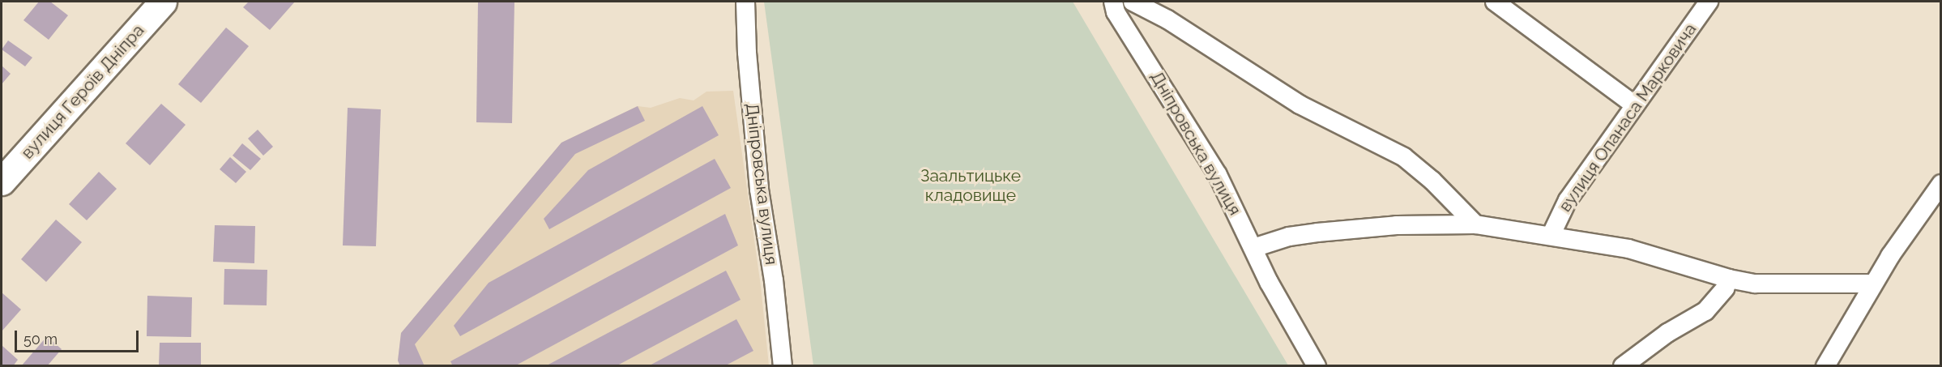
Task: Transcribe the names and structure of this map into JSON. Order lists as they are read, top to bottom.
{
  "streets": {
    "main road": ["вулиця Героїв Дніпра"],
    "street": ["вулиця Опанаса Марковича", "Дніпровська вулиця"]
  },
  "parks": ["Заальтицьке кладовище"],
  "scale_bar": "50 m"
}
